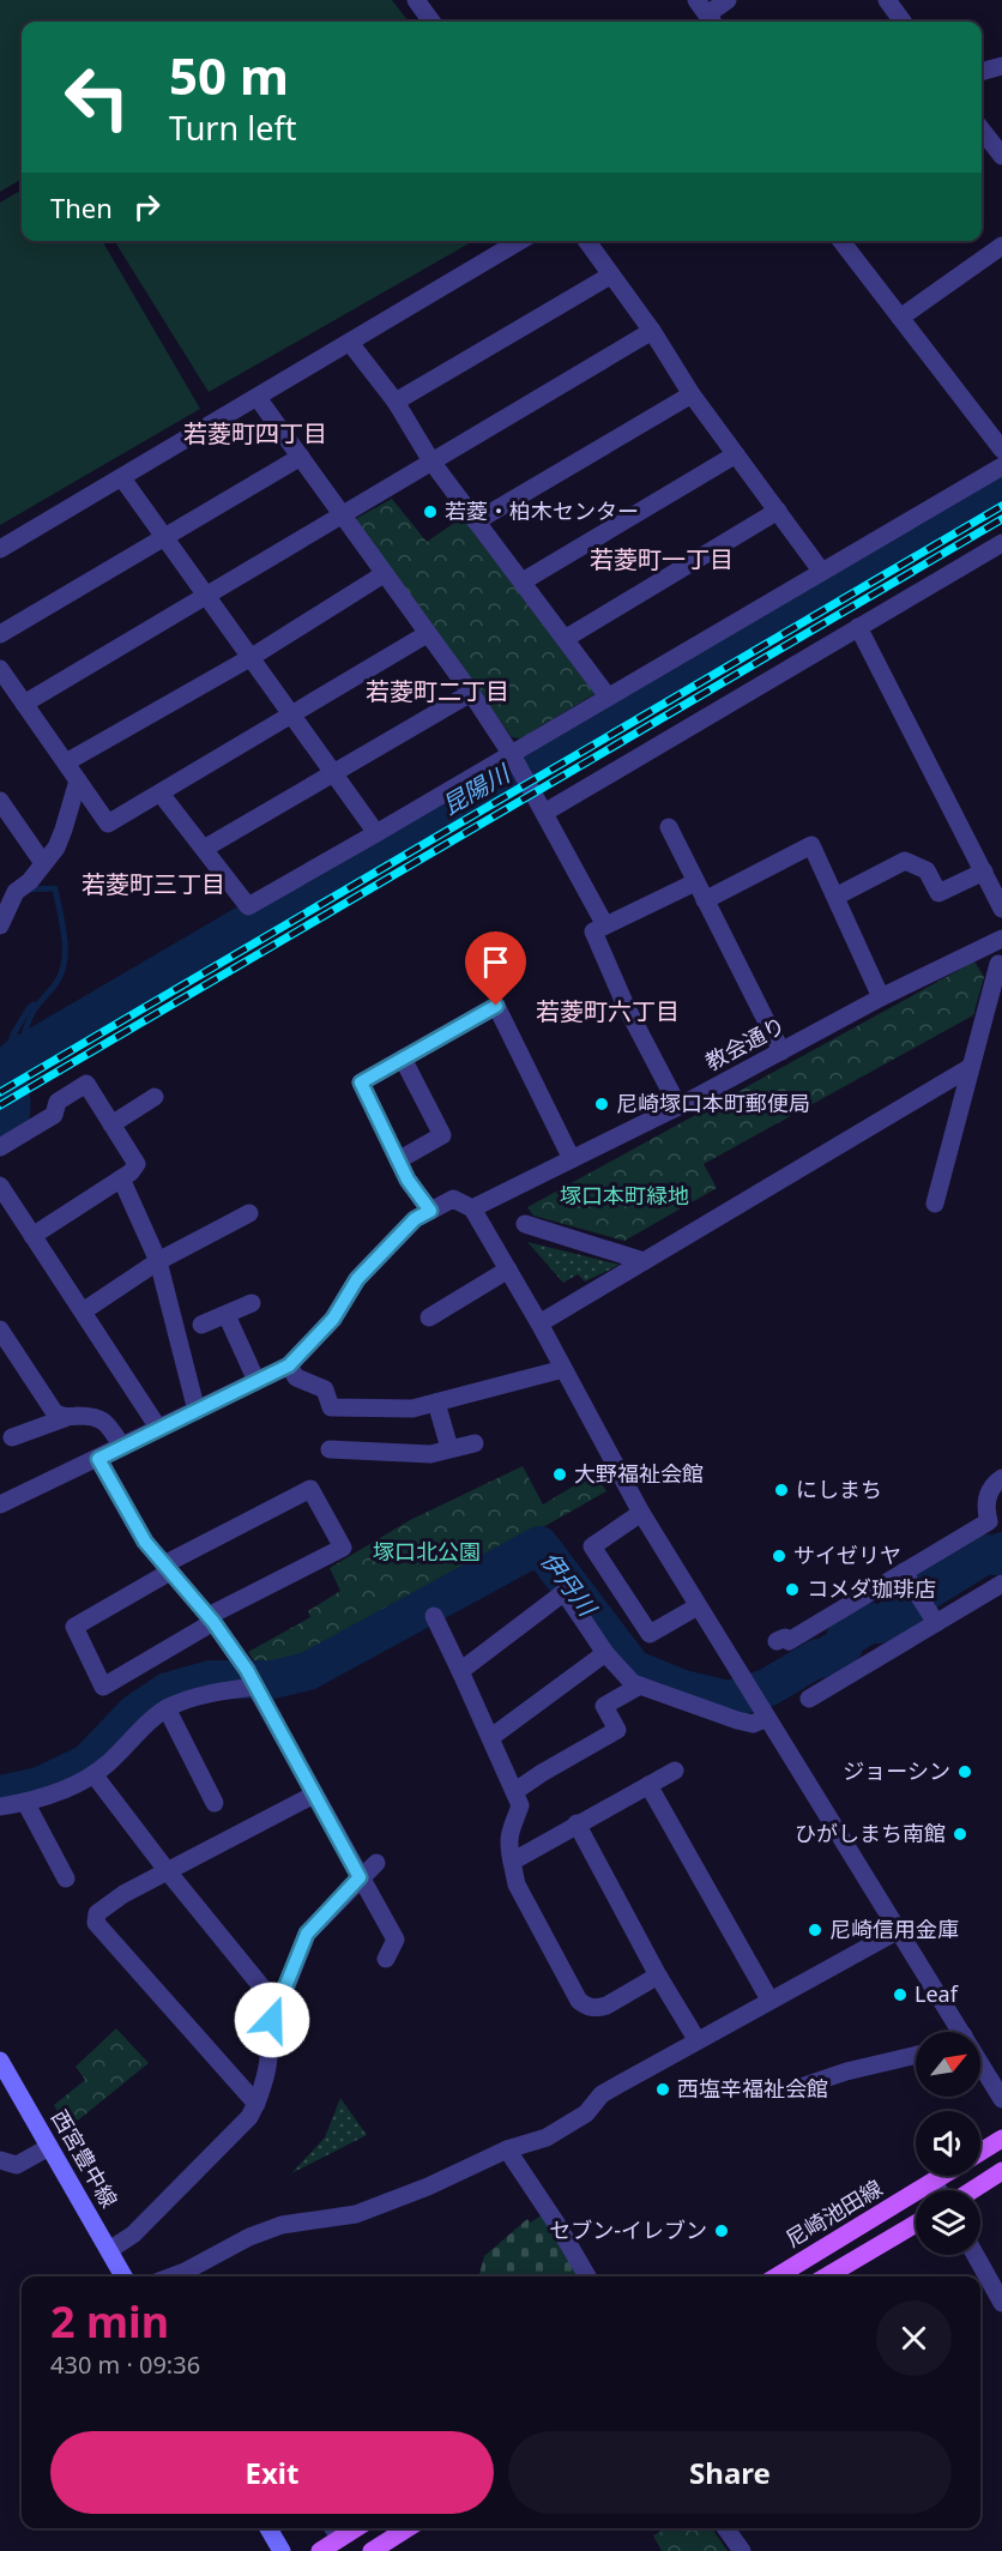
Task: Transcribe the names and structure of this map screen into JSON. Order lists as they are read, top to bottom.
{
  "streets": {
    "main road": ["西宮豊中線", "尼崎池田線"],
    "street": ["教会通り"]
  },
  "districts": [
    "若菱町四丁目",
    "若菱町一丁目",
    "若菱町二丁目",
    "若菱町三丁目",
    "若菱町六丁目"
  ],
  "water": ["昆陽川", "伊丹川"],
  "parks": ["塚口本町緑地", "塚口北公園"],
  "places": [
    "若菱・柏木センター",
    "尼崎塚口本町郵便局",
    "大野福祉会館",
    "にしまち",
    "サイゼリヤ",
    "コメダ珈琲店",
    "ジョーシン",
    "ひがしまち南館",
    "尼崎信用金庫",
    "Leaf",
    "西塩辛福祉会館",
    "セブン-イレブン"
  ],
  "north": "top right",
  "page": {
    "turn": ["50 m", "Turn left"],
    "then": "Then",
    "heading": ["2 min", "430 m · 09:36"],
    "buttons": ["Exit", "Share"]
  }
}
